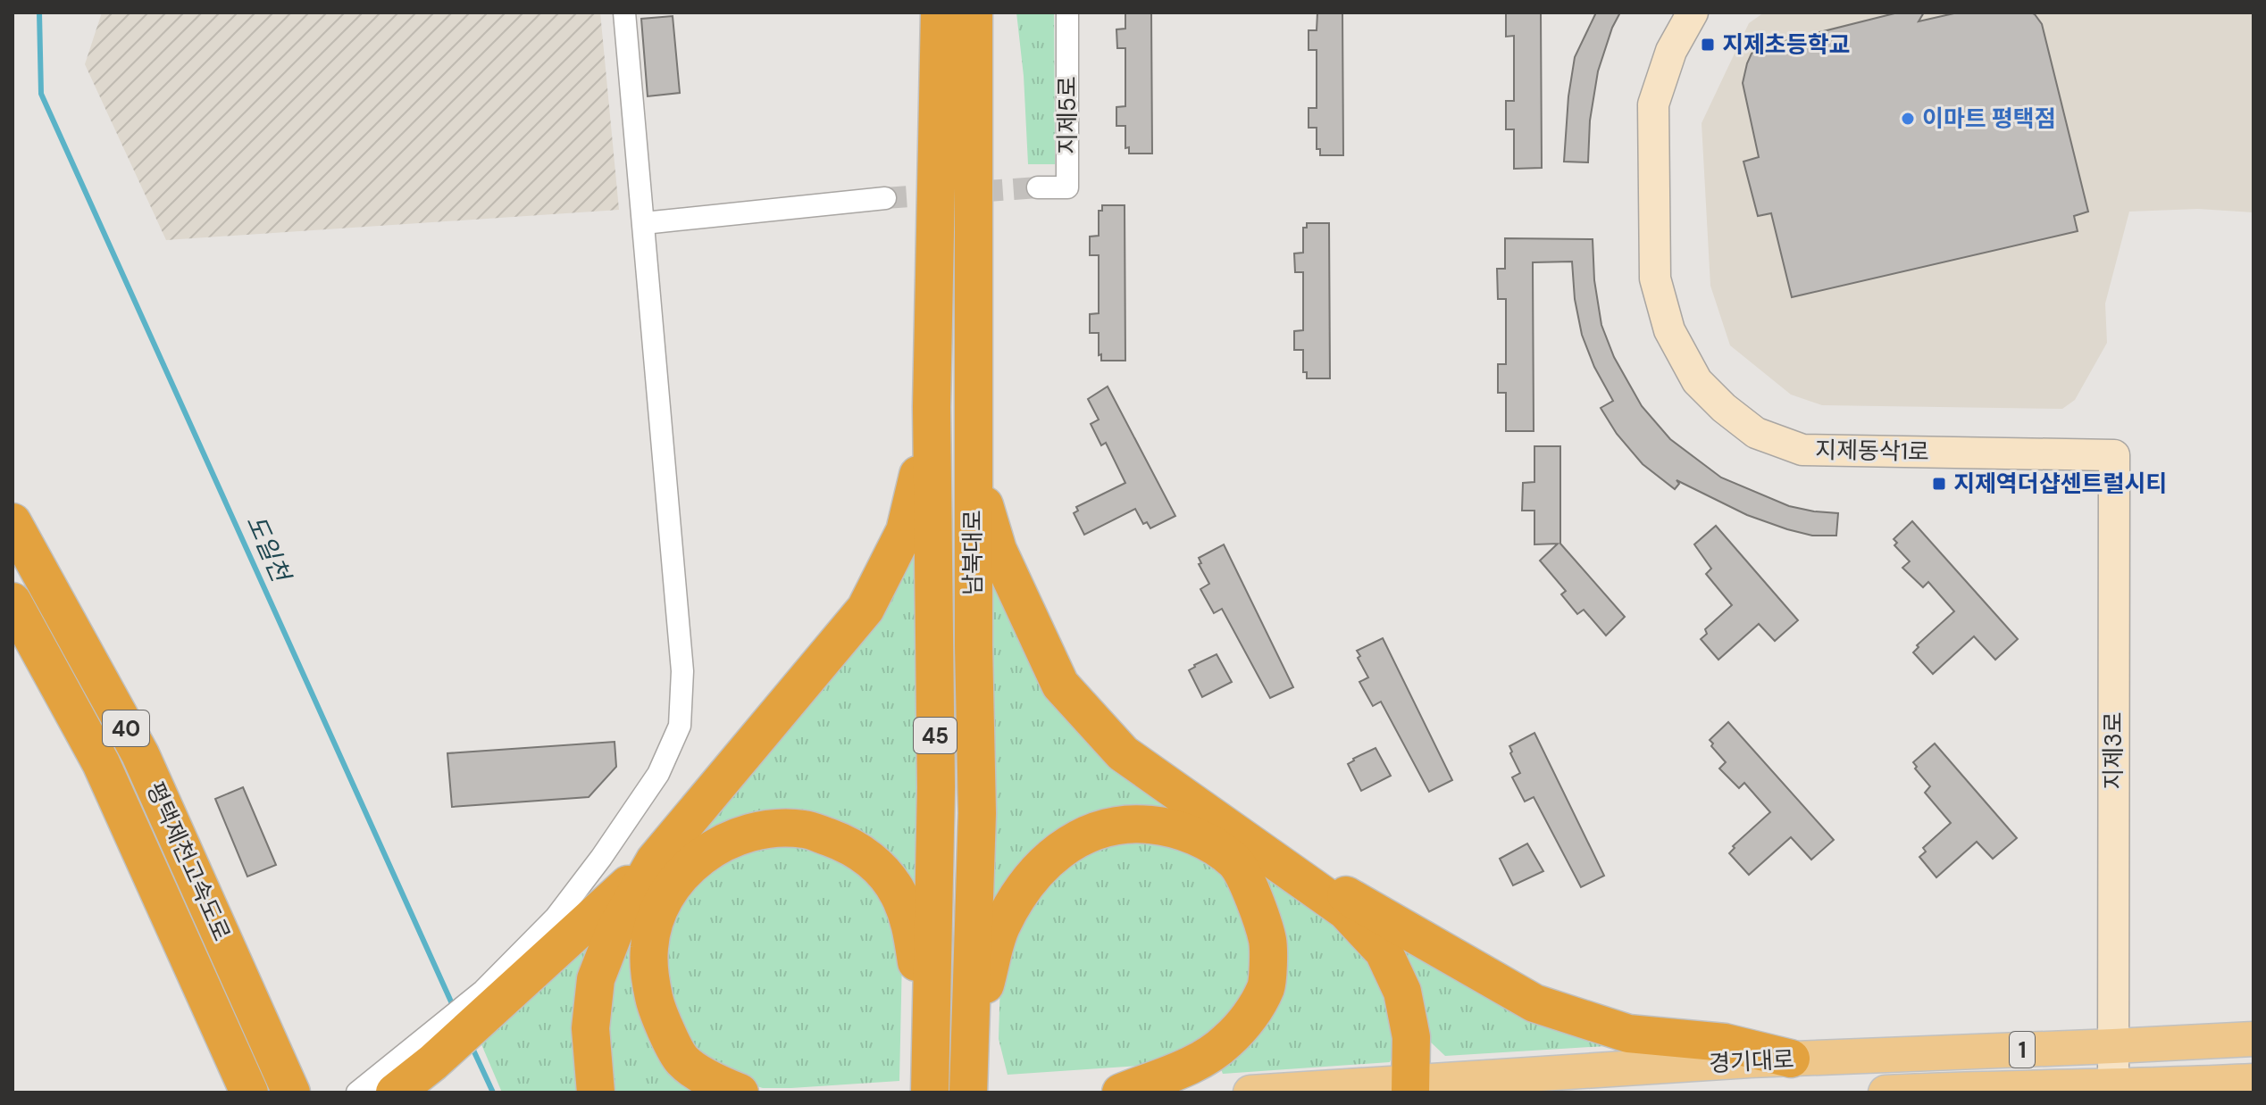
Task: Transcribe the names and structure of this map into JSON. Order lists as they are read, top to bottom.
{
  "streets": {
    "highway": [
      "남북대로",
      "40",
      "45",
      "평택제천고속도로"
    ],
    "main road": ["1", "경기대로"],
    "street": ["지제5로", "지제동삭1로", "지제3로"]
  },
  "crossings": [
    ["지제동삭1로", "지제3로"],
    ["지제3로", "1"],
    ["지제3로", "경기대로"]
  ],
  "water": ["도일천"],
  "places": {
    "transit": ["지제초등학교", "지제역더샵센트럴시티"],
    "other": ["이마트 평택점"]
  }
}
